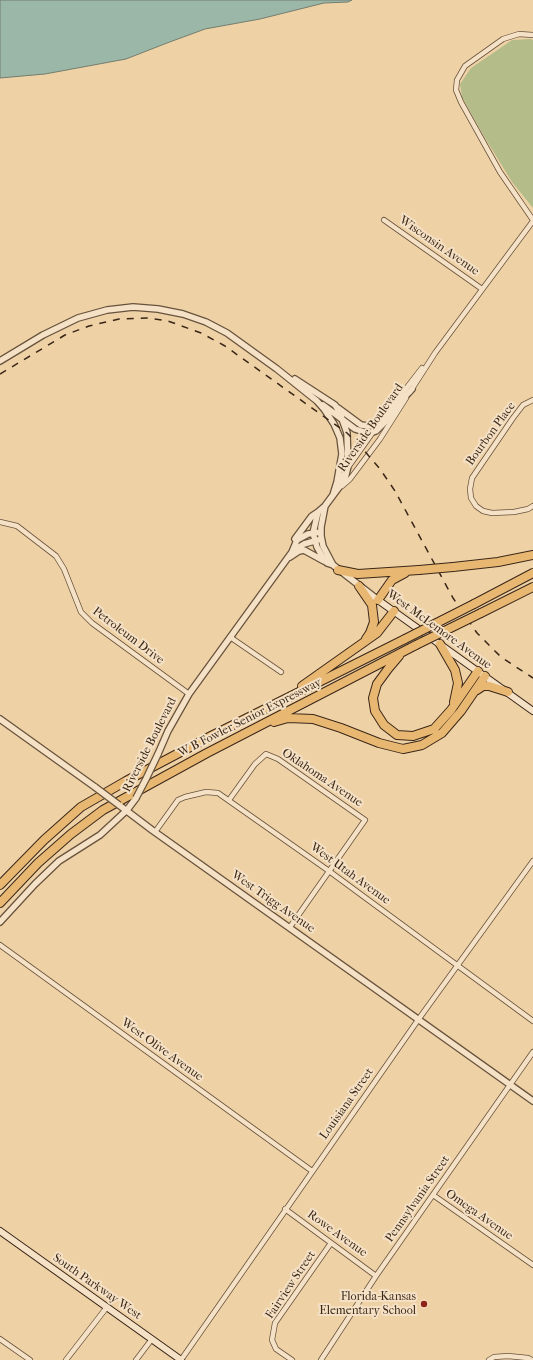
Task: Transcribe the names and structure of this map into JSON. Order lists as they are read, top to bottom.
{
  "streets": {
    "highway": ["W B Fowler Senior Expressway"],
    "main road": ["West McLemore Avenue", "South Parkway West"],
    "street": [
      "Wisconsin Avenue",
      "Riverside Boulevard",
      "Bourbon Place",
      "Petroleum Drive",
      "Oklahoma Avenue",
      "West Utah Avenue",
      "West Trigg Avenue",
      "West Olive Avenue",
      "Louisiana Street",
      "Pennsylvania Street",
      "Omega Avenue",
      "Rowe Avenue",
      "Fairview Street"
    ]
  },
  "crossings": [
    ["Wisconsin Avenue", "Riverside Boulevard"],
    ["Riverside Boulevard", "West McLemore Avenue"],
    ["Riverside Boulevard", "Petroleum Drive"],
    ["Riverside Boulevard", "West Trigg Avenue"],
    ["Oklahoma Avenue", "West Utah Avenue"],
    ["West Utah Avenue", "West Trigg Avenue"],
    ["West Utah Avenue", "Louisiana Street"],
    ["West Trigg Avenue", "Louisiana Street"],
    ["West Trigg Avenue", "Pennsylvania Street"],
    ["West Olive Avenue", "Louisiana Street"],
    ["Louisiana Street", "Rowe Avenue"],
    ["Louisiana Street", "South Parkway West"],
    ["Pennsylvania Street", "Omega Avenue"],
    ["Pennsylvania Street", "Rowe Avenue"],
    ["Rowe Avenue", "Fairview Street"]
  ],
  "places": ["Florida-Kansas Elementary School"]
}
